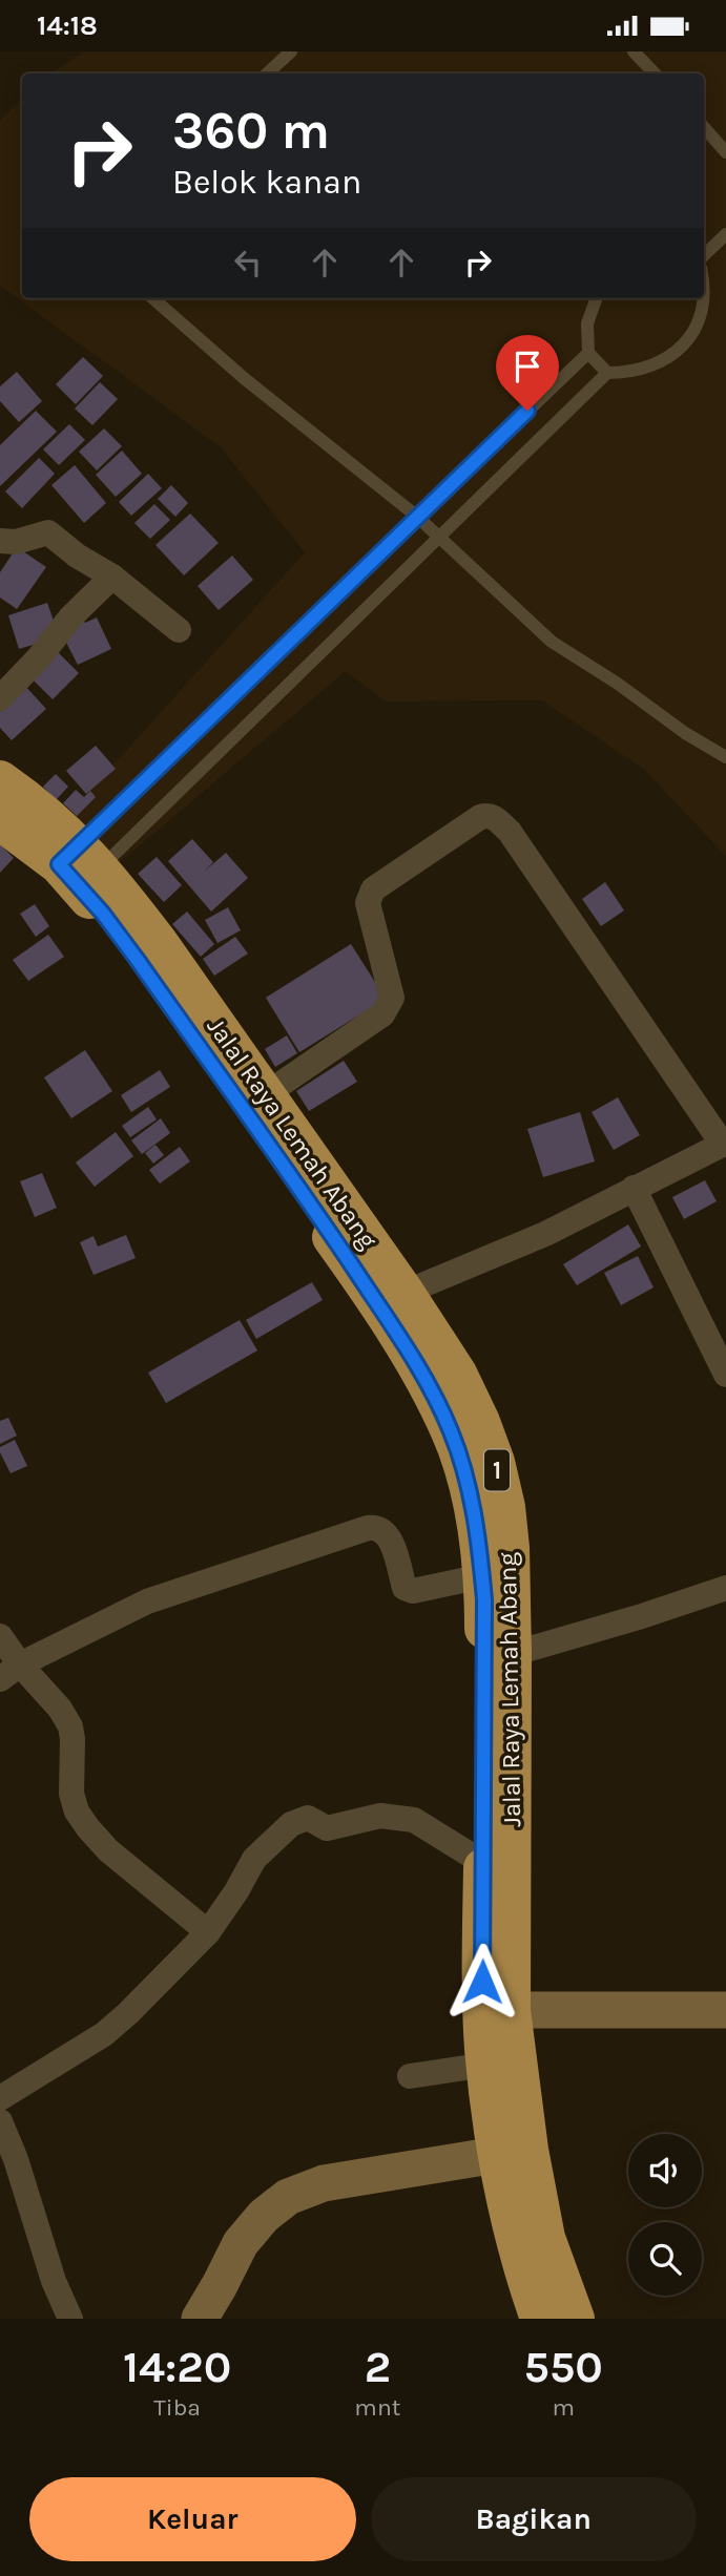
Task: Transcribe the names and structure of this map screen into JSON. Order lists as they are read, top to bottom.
{
  "streets": {
    "highway": ["Jalal Raya Lemah Abang", "1"]
  },
  "page": {
    "status": "14:18",
    "turn": ["360 m", "Belok kanan"],
    "eta": [
      "14:20",
      "Tiba",
      "2",
      "mnt",
      "550",
      "m"
    ],
    "buttons": ["Keluar", "Bagikan"]
  }
}
